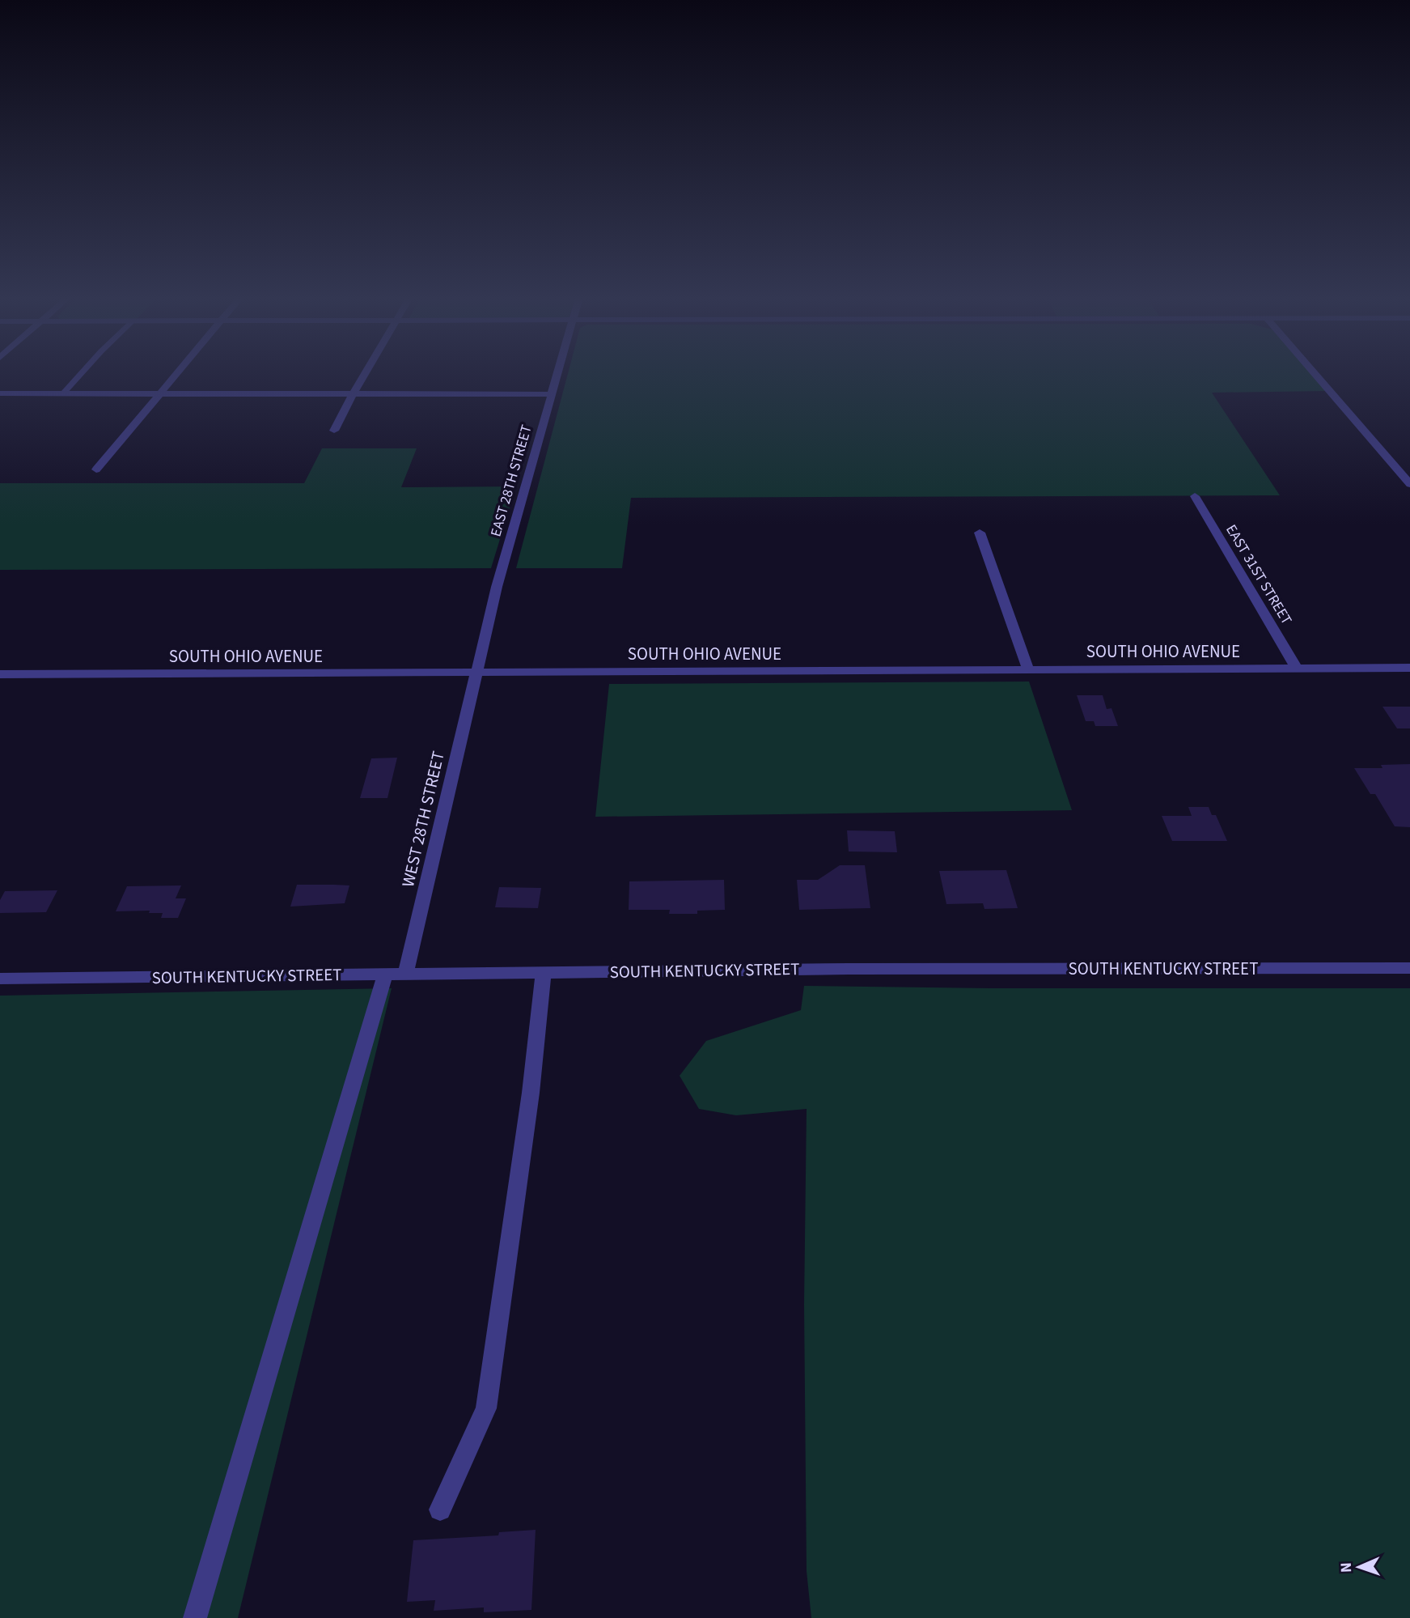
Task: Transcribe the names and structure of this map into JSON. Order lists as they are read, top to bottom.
{
  "streets": {
    "street": [
      "EAST 28TH STREET",
      "EAST 31ST STREET",
      "SOUTH OHIO AVENUE",
      "WEST 28TH STREET",
      "SOUTH KENTUCKY STREET"
    ]
  },
  "crossings": [
    ["EAST 28TH STREET", "SOUTH OHIO AVENUE"],
    ["EAST 28TH STREET", "WEST 28TH STREET"],
    ["EAST 31ST STREET", "SOUTH OHIO AVENUE"],
    ["SOUTH OHIO AVENUE", "WEST 28TH STREET"],
    ["WEST 28TH STREET", "SOUTH KENTUCKY STREET"]
  ],
  "north": "left"
}
